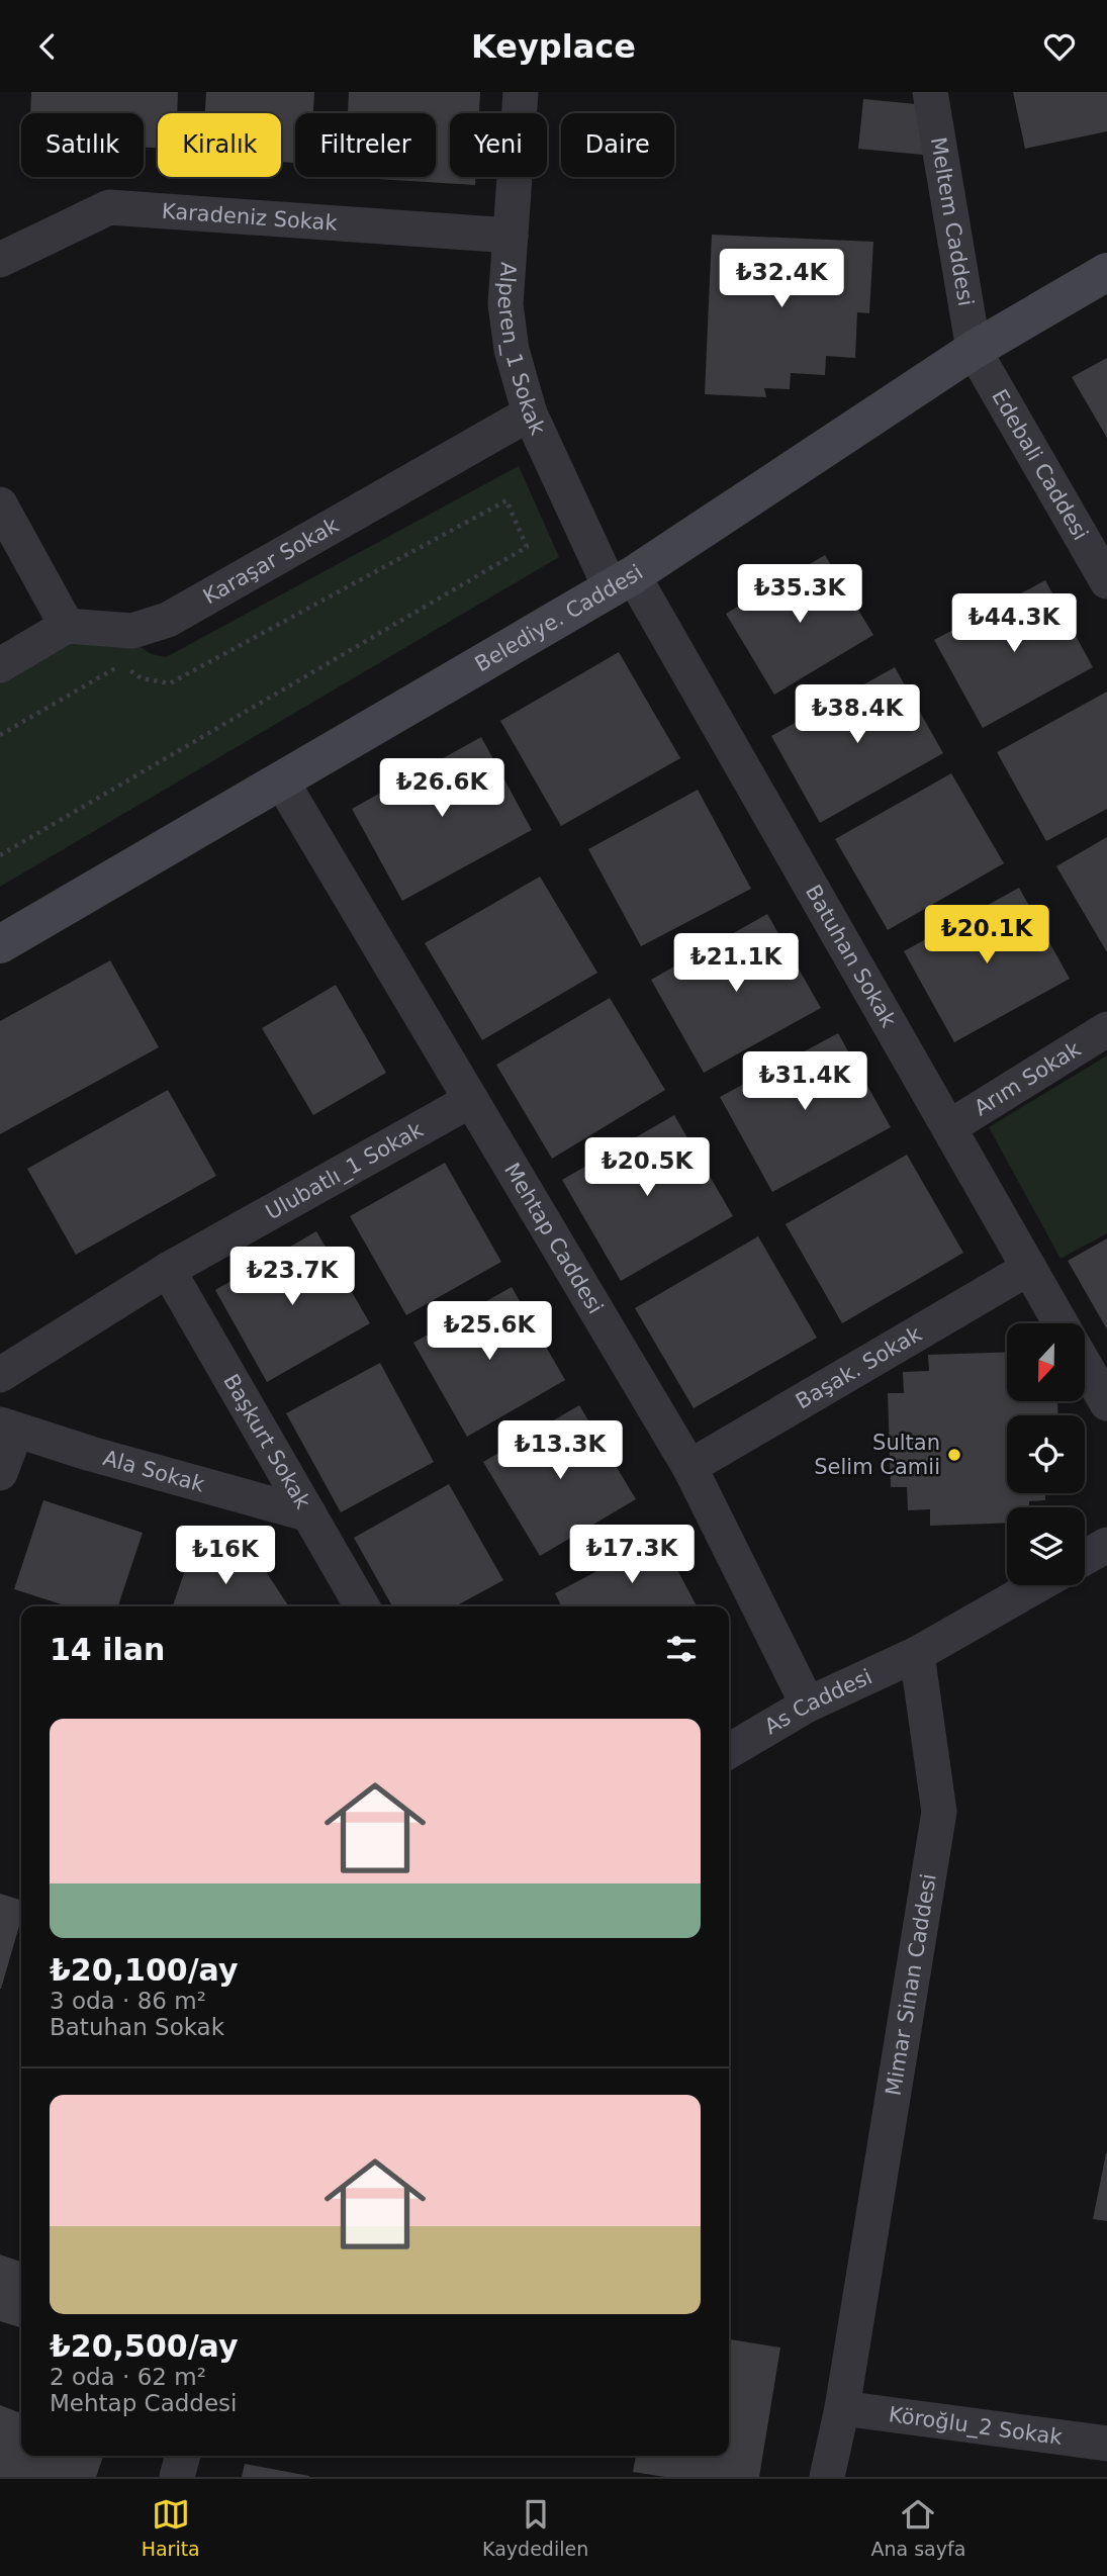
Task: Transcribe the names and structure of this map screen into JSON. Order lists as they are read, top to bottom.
{
  "streets": {
    "street": [
      "Karadeniz Sokak",
      "Meltem Caddesi",
      "Alperen_1 Sokak",
      "Edebali Caddesi",
      "Karaşar Sokak",
      "Belediye. Caddesi",
      "Batuhan Sokak",
      "Arım Sokak",
      "Ulubatlı_1 Sokak",
      "Mehtap Caddesi",
      "Başak. Sokak",
      "Başkurt Sokak",
      "Ala Sokak",
      "As Caddesi",
      "Mimar Sinan Caddesi",
      "Köroğlu_2 Sokak"
    ]
  },
  "crossings": [
    ["Karadeniz Sokak", "Alperen_1 Sokak"],
    ["Meltem Caddesi", "Edebali Caddesi"],
    ["Meltem Caddesi", "Belediye. Caddesi"],
    ["Alperen_1 Sokak", "Karaşar Sokak"],
    ["Alperen_1 Sokak", "Belediye. Caddesi"],
    ["Alperen_1 Sokak", "Batuhan Sokak"],
    ["Edebali Caddesi", "Belediye. Caddesi"],
    ["Belediye. Caddesi", "Batuhan Sokak"],
    ["Belediye. Caddesi", "Mehtap Caddesi"],
    ["Batuhan Sokak", "Arım Sokak"],
    ["Batuhan Sokak", "Başak. Sokak"],
    ["Ulubatlı_1 Sokak", "Mehtap Caddesi"],
    ["Ulubatlı_1 Sokak", "Başkurt Sokak"],
    ["Mehtap Caddesi", "Başak. Sokak"],
    ["Mehtap Caddesi", "As Caddesi"],
    ["Başkurt Sokak", "Ala Sokak"],
    ["As Caddesi", "Mimar Sinan Caddesi"],
    ["Mimar Sinan Caddesi", "Köroğlu_2 Sokak"]
  ],
  "places": ["Sultan Selim Camii"],
  "north": "bottom",
  "page": {
    "header": "Keyplace",
    "chip": [
      "Satılık",
      "Kiralık",
      "Filtreler",
      "Yeni",
      "Daire"
    ],
    "price": [
      "₺32.4K",
      "₺35.3K",
      "₺44.3K",
      "₺38.4K",
      "₺26.6K",
      "₺20.1K",
      "₺21.1K",
      "₺31.4K",
      "₺20.5K",
      "₺23.7K",
      "₺25.6K",
      "₺13.3K",
      "₺17.3K",
      "₺16K"
    ],
    "heading": "14 ilan",
    "list": [
      {
        "name": "₺20,100/ay",
        "note": "3 oda · 86 m² · Batuhan Sokak"
      },
      {
        "name": "₺20,500/ay",
        "note": "2 oda · 62 m² · Mehtap Caddesi"
      }
    ],
    "tabs": ["Harita", "Kaydedilen", "Ana sayfa"]
  }
}
